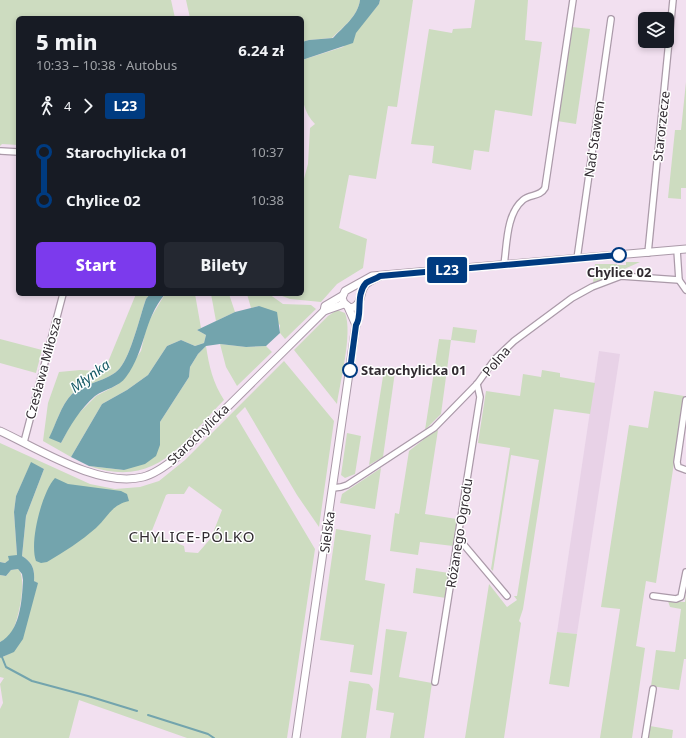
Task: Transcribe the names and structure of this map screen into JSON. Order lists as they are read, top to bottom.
{
  "streets": {
    "street": [
      "Starorzecze",
      "Nad Stawem",
      "Polna",
      "Czesława Miłosza",
      "Starochylicka",
      "Sielska",
      "Różanego Ogrodu"
    ]
  },
  "crossings": [
    ["Starorzecze", "Starochylicka"],
    ["Nad Stawem", "Starochylicka"],
    ["Polna", "Sielska"],
    ["Polna", "Różanego Ogrodu"],
    ["Czesława Miłosza", "Starochylicka"],
    ["Starochylicka", "Sielska"]
  ],
  "districts": ["CHYLICE-PÓLKO"],
  "water": ["Młynka"],
  "places": ["Chylice 02", "Starochylicka 01"],
  "lines": ["bus line L23"],
  "page": {
    "on_map": "L23",
    "heading": ["5 min", "10:33 – 10:38 · Autobus", "6.24 zł"],
    "legs": ["4", "L23"],
    "list": [
      {
        "name": "Starochylicka 01",
        "value": "10:37"
      },
      {
        "name": "Chylice 02",
        "value": "10:38"
      }
    ],
    "buttons": ["Start", "Bilety"]
  }
}
